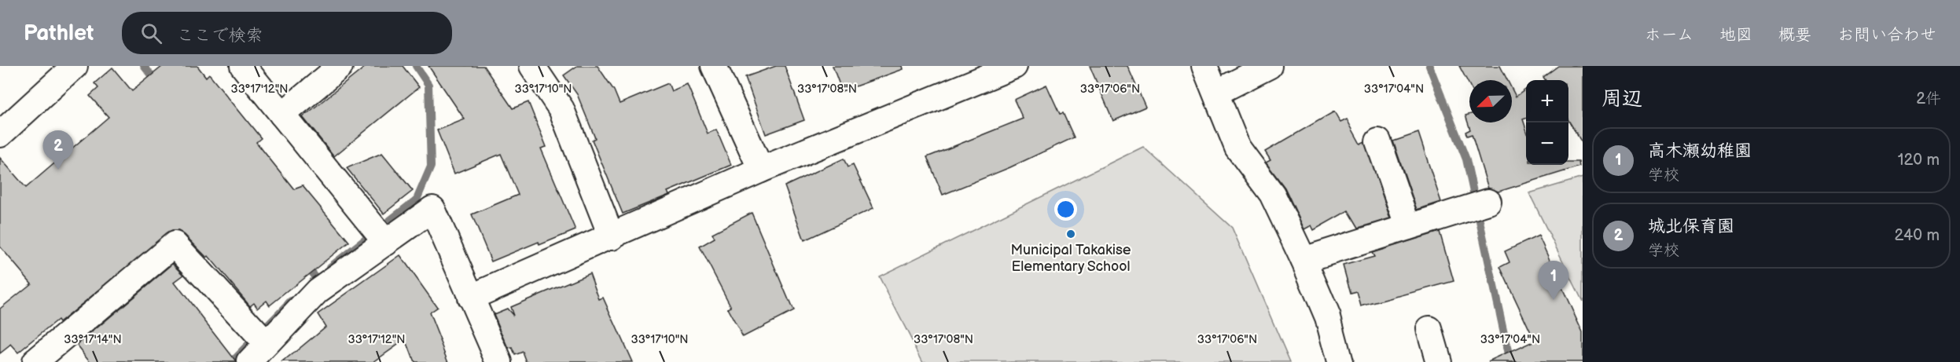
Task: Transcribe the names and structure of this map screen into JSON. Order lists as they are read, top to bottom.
{
  "places": ["Municipal Takakise Elementary School"],
  "north": "bottom left",
  "page": {
    "header": "Pathlet",
    "search": "ここで検索",
    "nav": [
      "ホーム",
      "地図",
      "概要",
      "お問い合わせ"
    ],
    "heading": ["周辺", "2件"],
    "map_buttons": ["+", "−"],
    "list": [
      {
        "mark": "1",
        "name": "高木瀬幼稚園",
        "note": "学校",
        "value": "120 m"
      },
      {
        "mark": "2",
        "name": "城北保育園",
        "note": "学校",
        "value": "240 m"
      }
    ],
    "pins": ["2", "1"]
  },
  "coordinates": [
    "33°17'12\"N",
    "33°17'10\"N",
    "33°17'08\"N",
    "33°17'06\"N",
    "33°17'04\"N",
    "33°17'14\"N"
  ]
}
